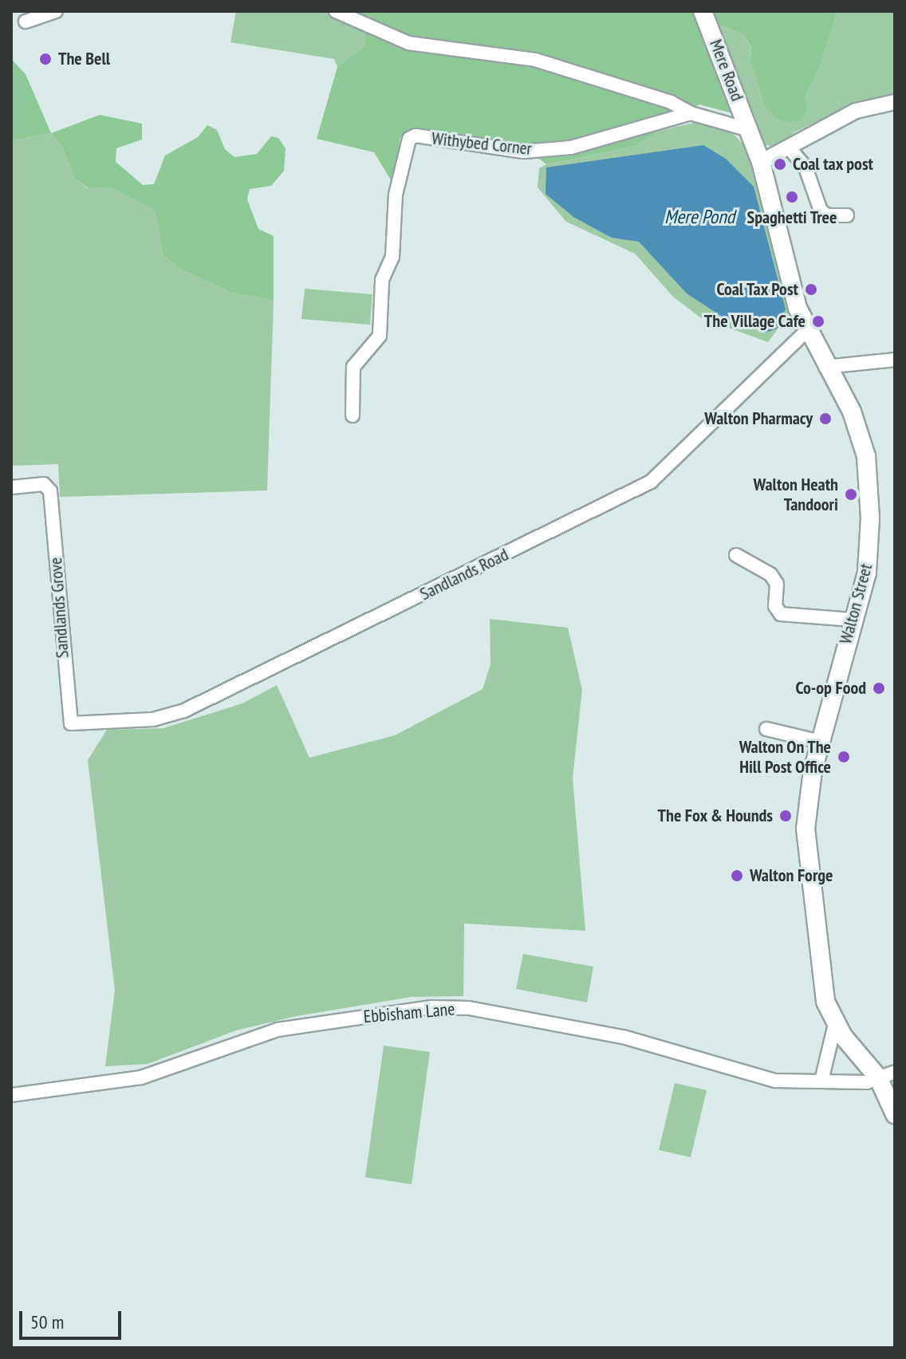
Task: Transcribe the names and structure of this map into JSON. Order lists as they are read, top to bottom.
{
  "streets": {
    "main road": ["Mere Road", "Walton Street"],
    "street": [
      "Withybed Corner",
      "Sandlands Road",
      "Sandlands Grove",
      "Ebbisham Lane"
    ]
  },
  "crossings": [
    ["Mere Road", "Walton Street"],
    ["Sandlands Road", "Walton Street"],
    ["Sandlands Road", "Sandlands Grove"],
    ["Walton Street", "Ebbisham Lane"]
  ],
  "water": ["Mere Pond"],
  "places": [
    "The Bell",
    "Coal tax post",
    "Spaghetti Tree",
    "Coal Tax Post",
    "The Village Cafe",
    "Walton Pharmacy",
    "Walton Heath Tandoori",
    "Co-op Food",
    "Walton On The Hill Post Office",
    "The Fox & Hounds",
    "Walton Forge"
  ],
  "scale_bar": "50 m"
}
